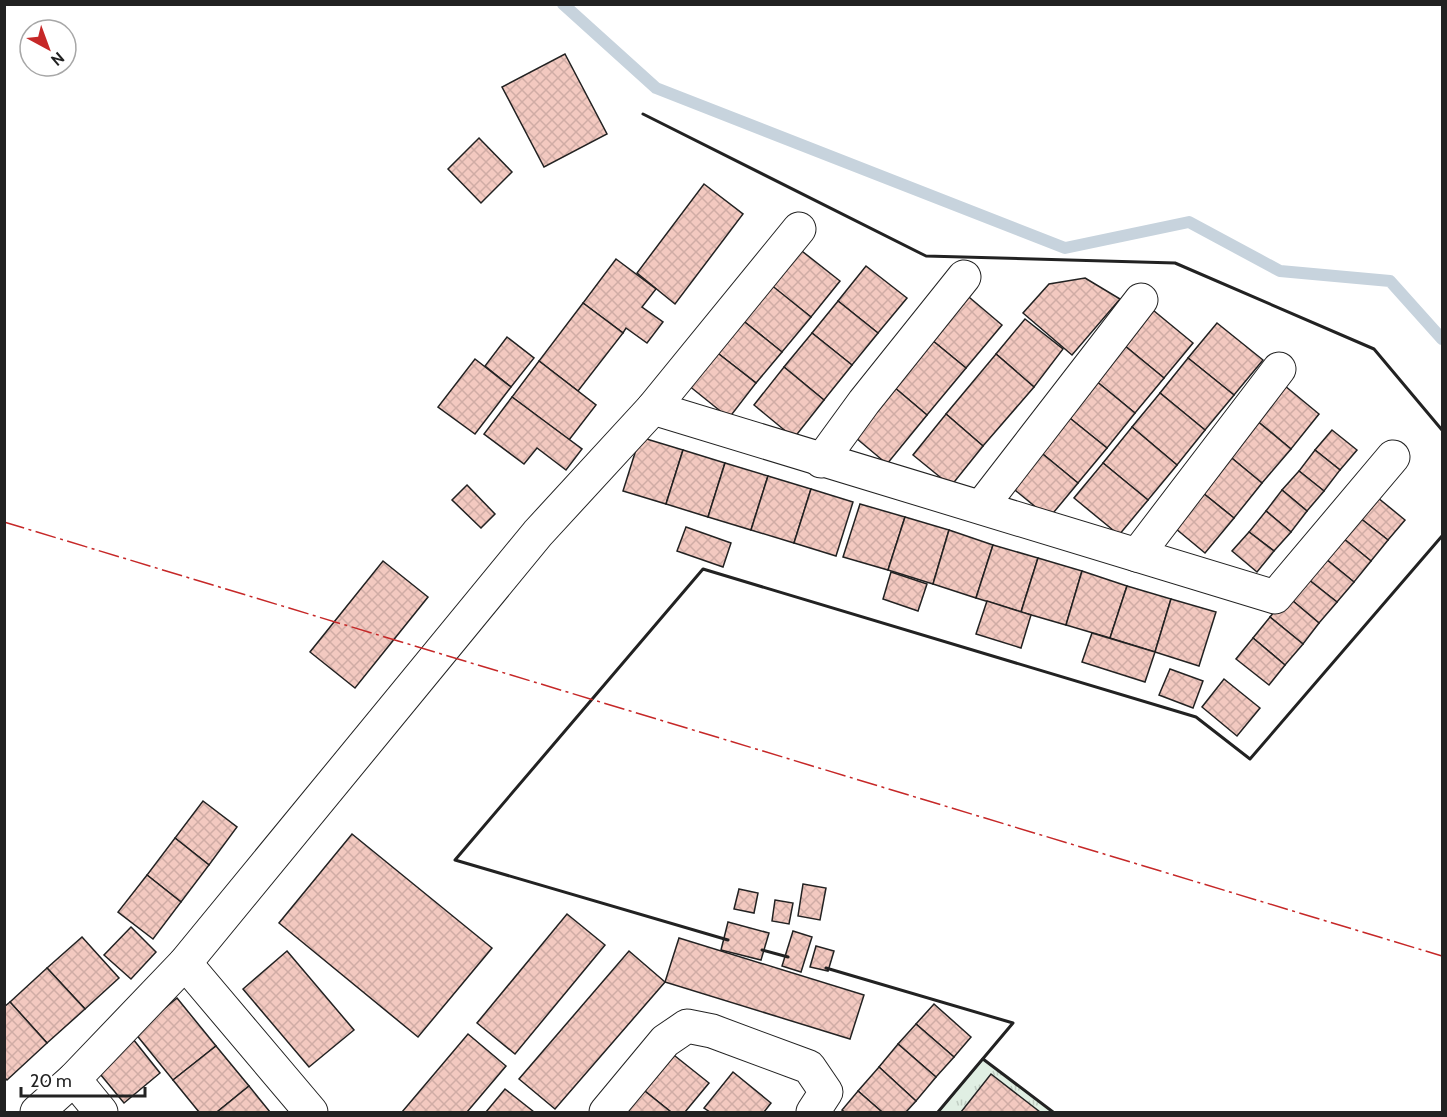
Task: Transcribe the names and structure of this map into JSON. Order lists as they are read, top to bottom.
{
  "scale_bar": "20 m",
  "north": "bottom right"
}
